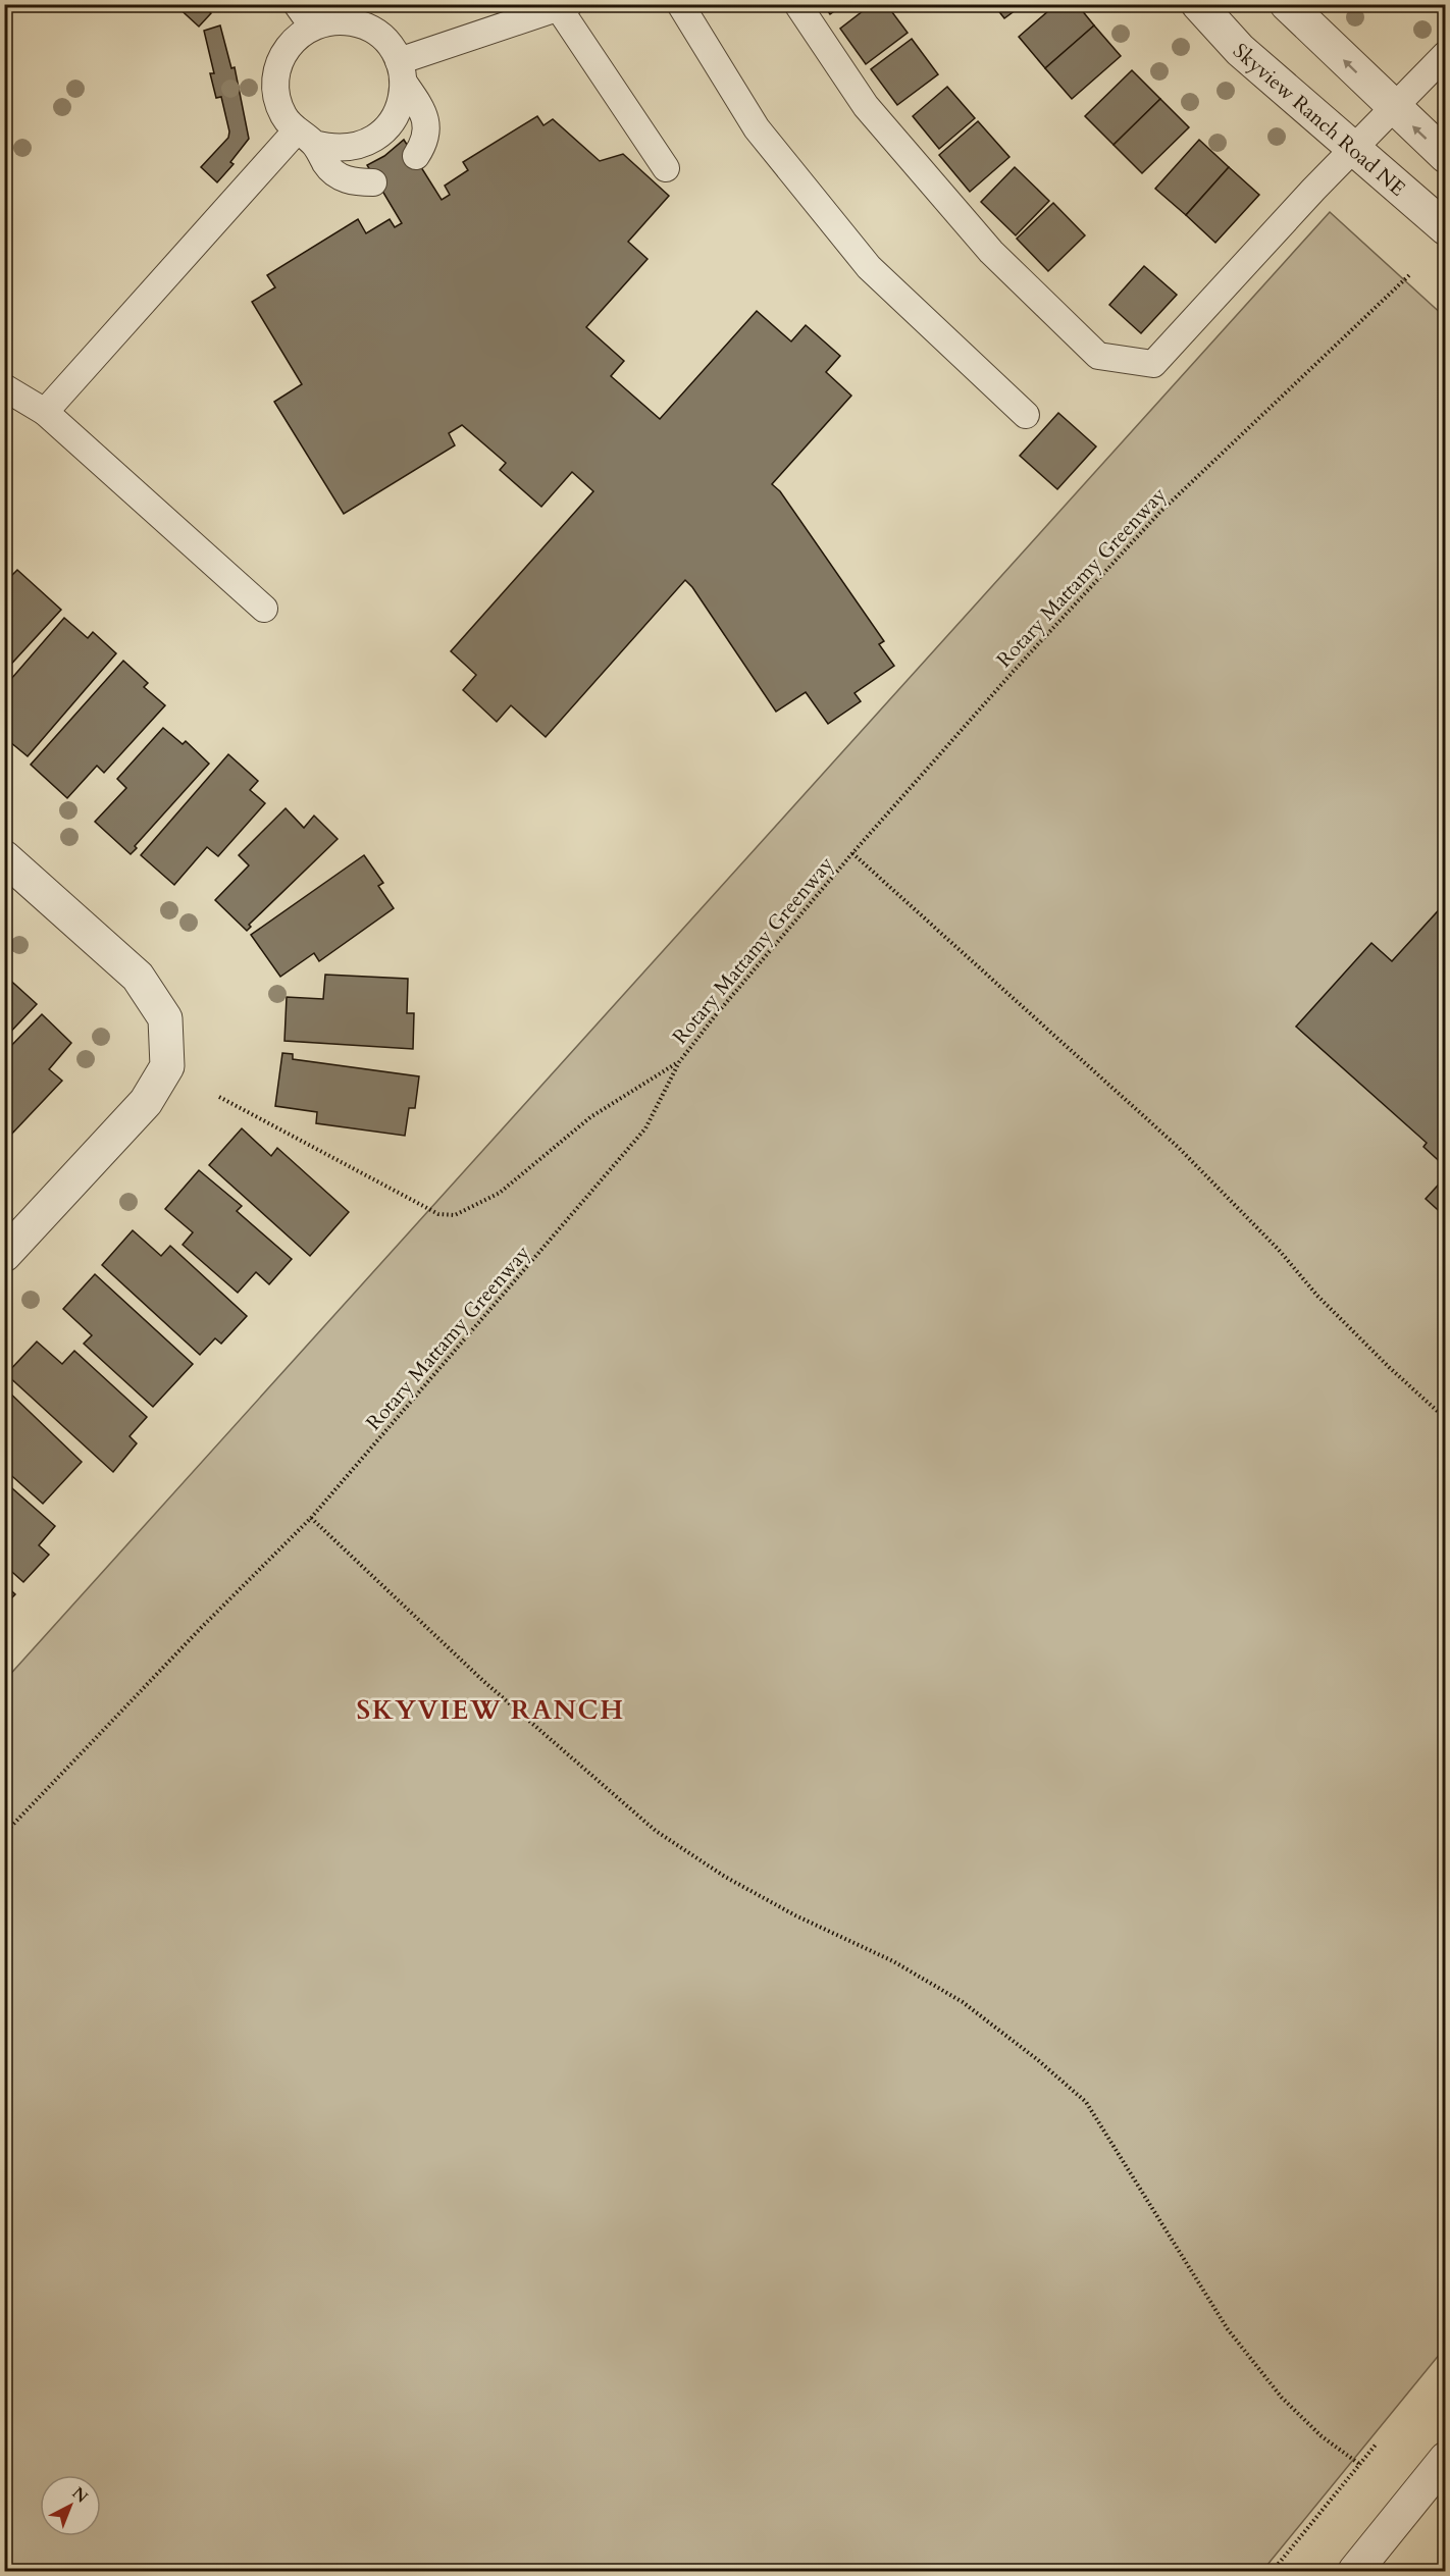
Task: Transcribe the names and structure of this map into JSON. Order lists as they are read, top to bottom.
{
  "streets": {
    "street": ["Skyview Ranch Road NE"],
    "path": ["Rotary Mattamy Greenway"]
  },
  "districts": ["SKYVIEW RANCH"],
  "north": "top right"
}
